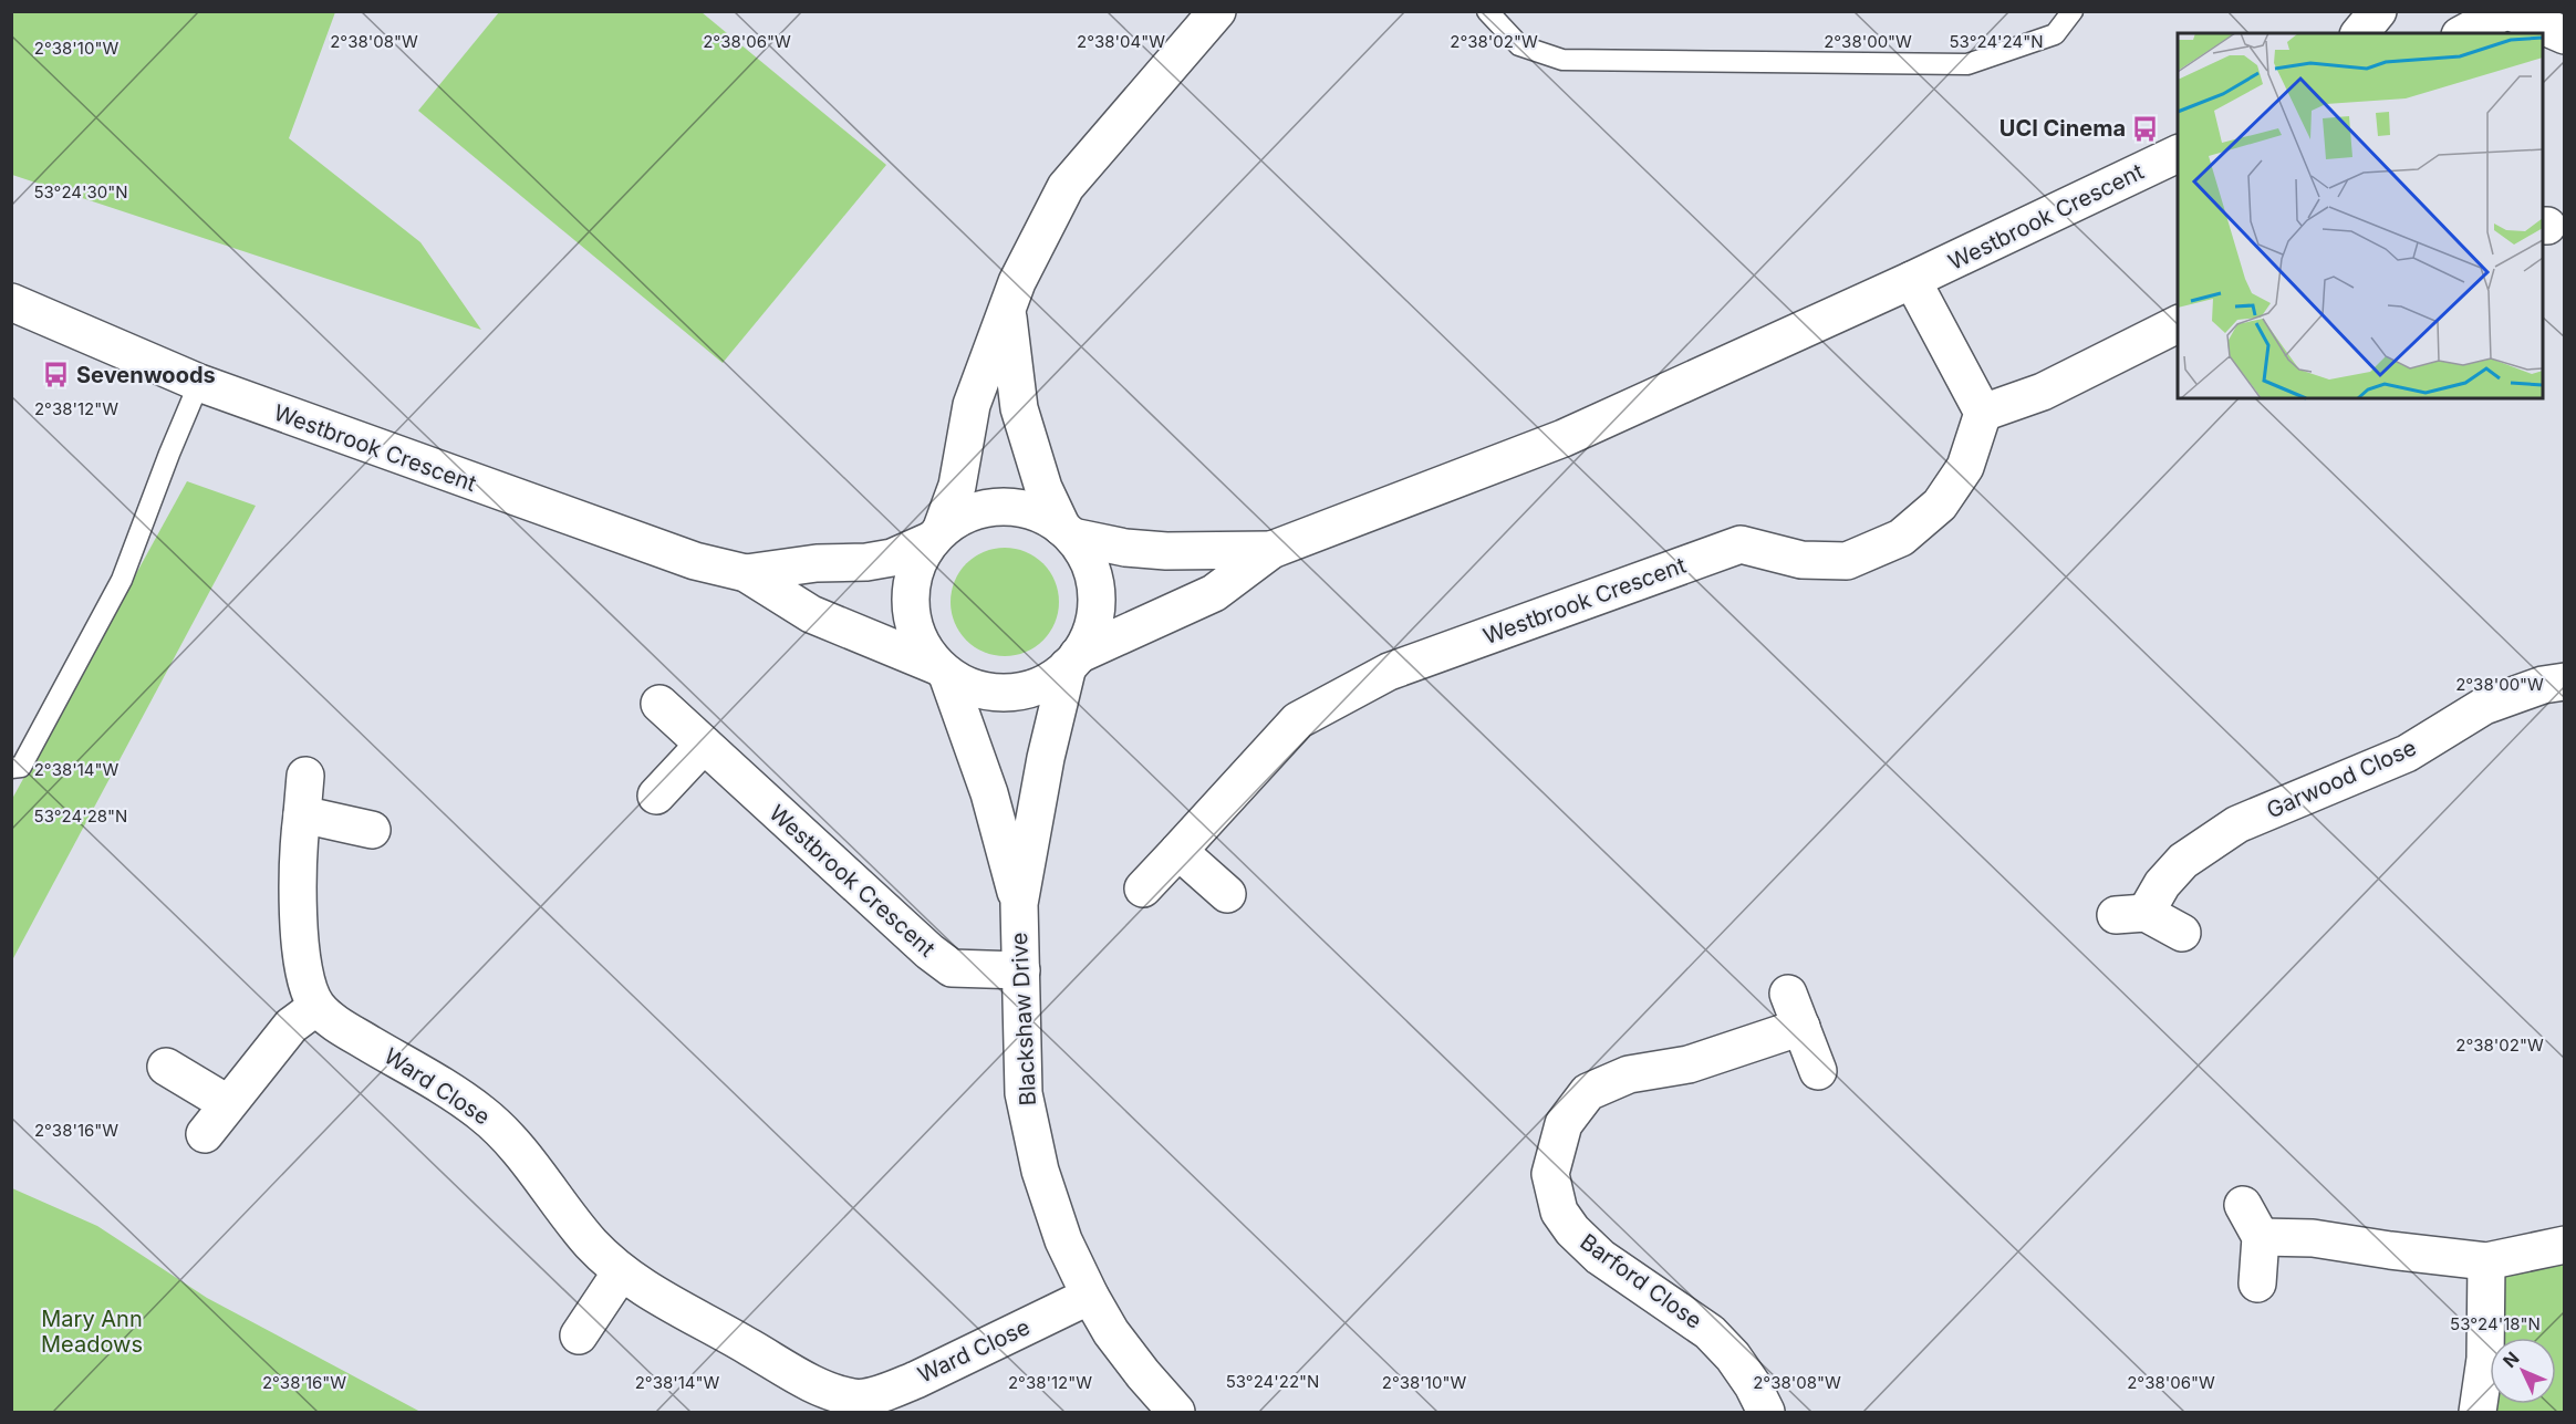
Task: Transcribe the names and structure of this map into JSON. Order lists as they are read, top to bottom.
{
  "streets": {
    "street": [
      "Westbrook Crescent",
      "Garwood Close",
      "Blackshaw Drive",
      "Ward Close",
      "Barford Close"
    ]
  },
  "crossings": [
    ["Westbrook Crescent", "Blackshaw Drive"],
    ["Blackshaw Drive", "Ward Close"]
  ],
  "parks": ["Mary Ann Meadows"],
  "places": {
    "bus stop": ["UCI Cinema", "Sevenwoods"]
  },
  "north": "top left",
  "coordinates": [
    "2°38'08\"W",
    "2°38'06\"W",
    "2°38'04\"W",
    "2°38'02\"W",
    "2°38'00\"W",
    "53°24'24\"N",
    "2°38'10\"W",
    "53°24'30\"N",
    "2°38'12\"W",
    "2°38'14\"W",
    "53°24'28\"N",
    "2°38'16\"W",
    "53°24'18\"N",
    "53°24'22\"N"
  ]
}
